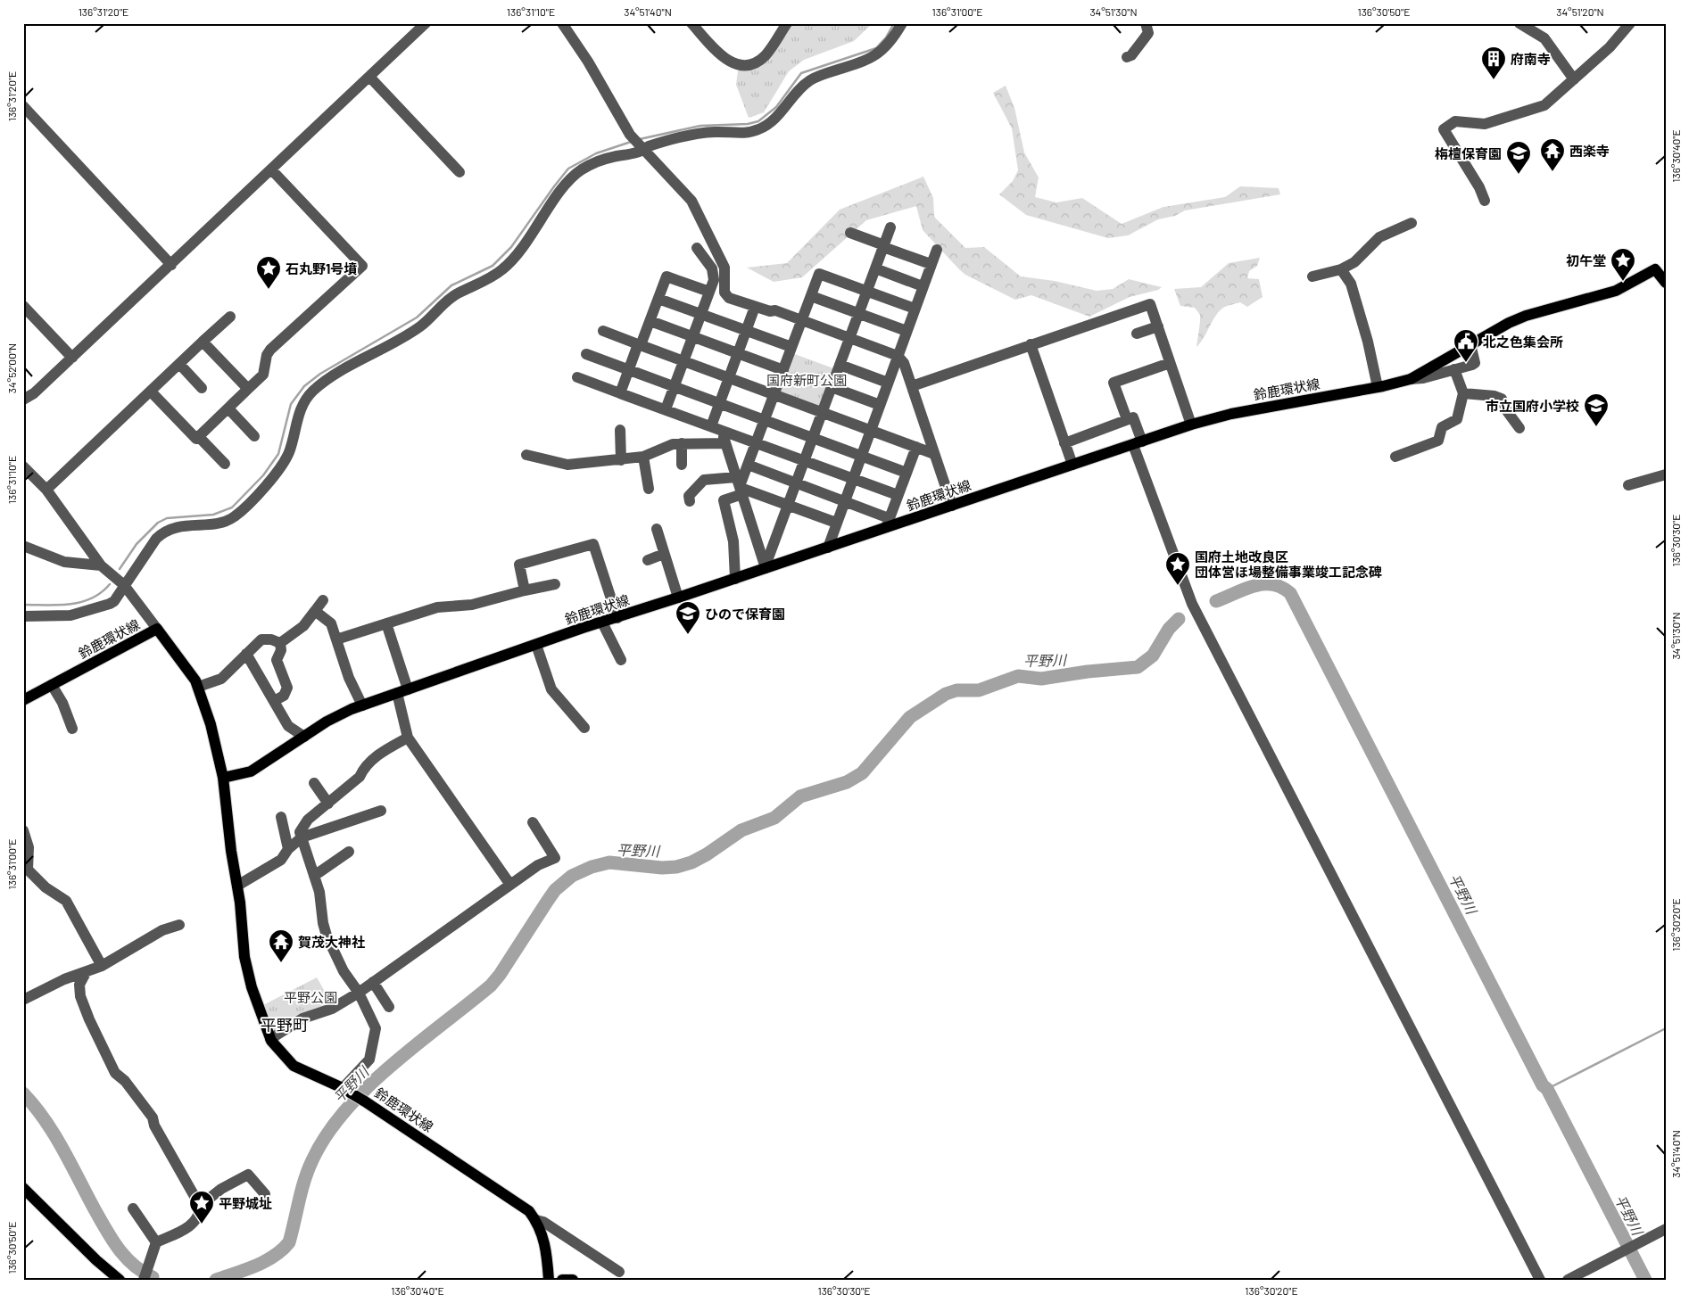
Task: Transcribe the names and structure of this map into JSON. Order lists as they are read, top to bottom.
{
  "streets": {
    "main road": ["鈴鹿環状線"]
  },
  "districts": ["平野町"],
  "water": ["平野川"],
  "parks": ["国府新町公園", "平野公園"],
  "places": {
    "building": ["府南寺"],
    "temple": ["西楽寺", "賀茂大神社"],
    "school or university": ["栴檀保育園", "市立国府小学校", "ひので保育園"],
    "place": [
      "初午堂",
      "石丸野1号墳",
      "国府土地改良区 団体営ほ場整備事業竣工記念碑",
      "平野城址"
    ],
    "public building": ["北之色集会所"]
  },
  "coordinates": [
    "136°31'20\"E",
    "136°31'10\"E",
    "34°51'40\"N",
    "136°31'00\"E",
    "34°51'30\"N",
    "136°30'50\"E",
    "34°51'20\"N",
    "136°30'40\"E",
    "34°52'00\"N",
    "136°30'30\"E",
    "136°30'20\"E"
  ]
}
